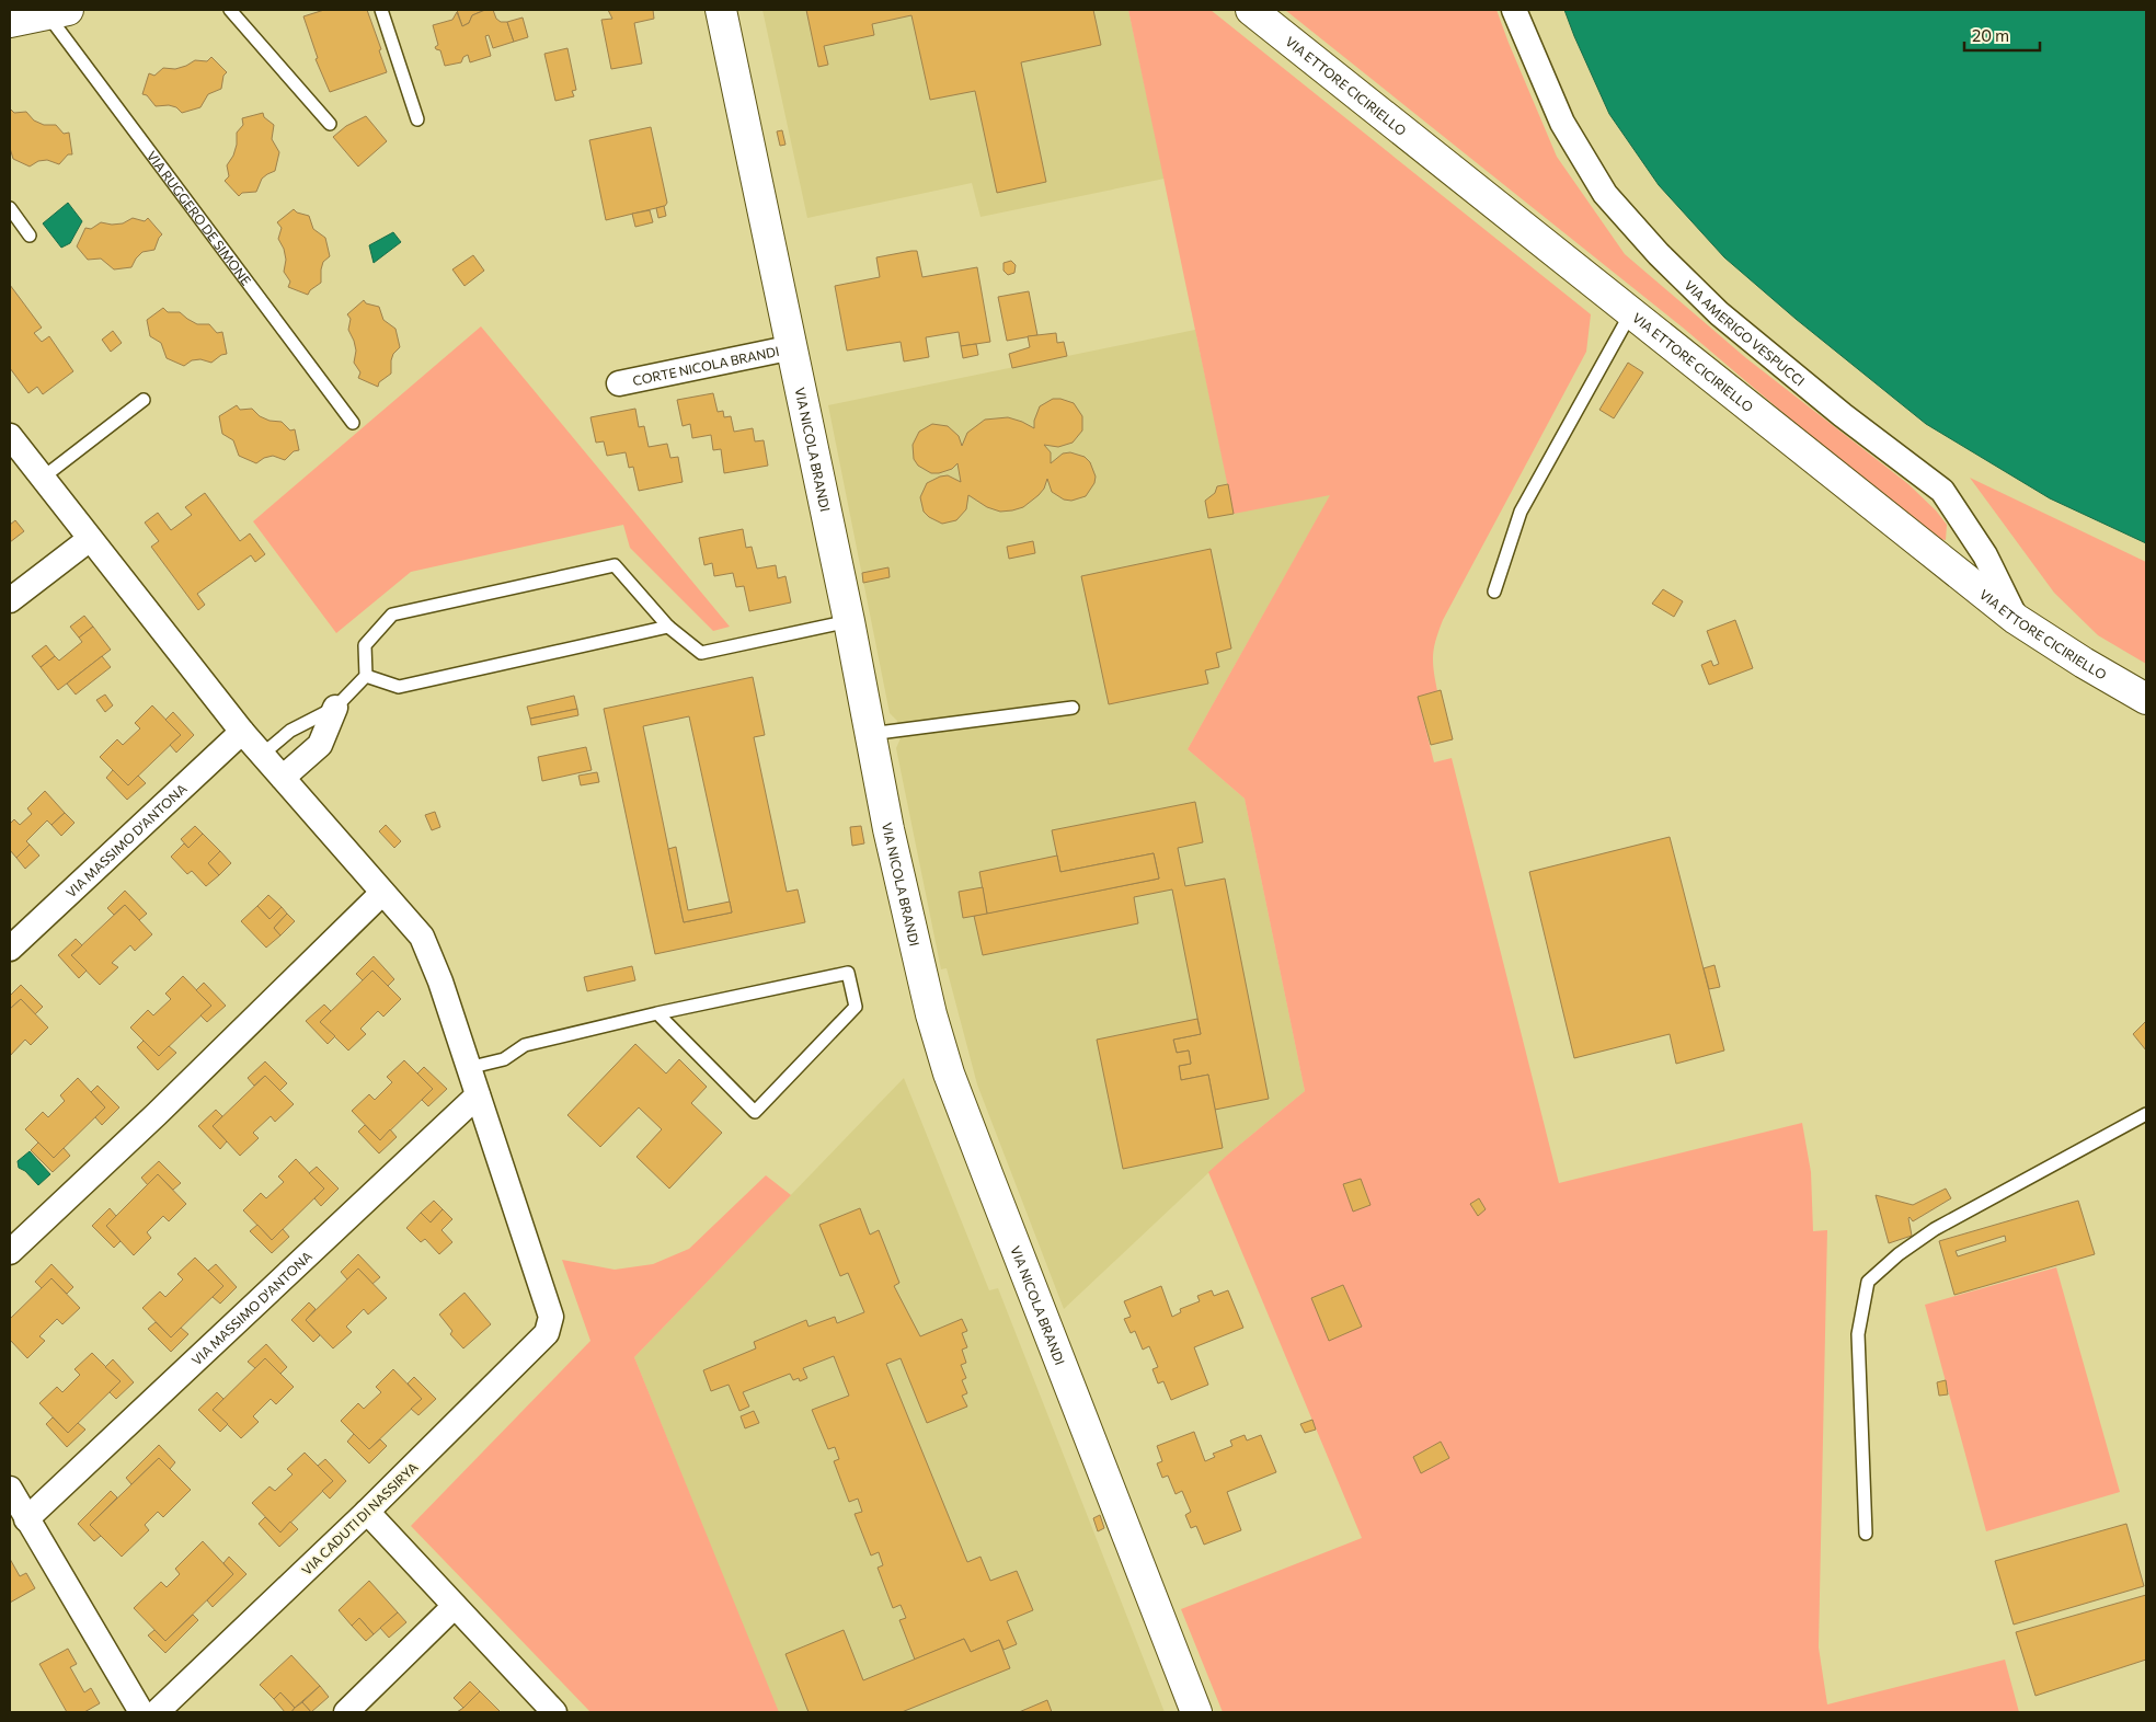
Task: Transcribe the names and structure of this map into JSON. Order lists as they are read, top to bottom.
{
  "streets": {
    "street": [
      "VIA ETTORE CICIRIELLO",
      "VIA RUGGERO DE SIMONE",
      "VIA AMERIGO VESPUCCI",
      "CORTE NICOLA BRANDI",
      "VIA NICOLA BRANDI",
      "VIA MASSIMO D'ANTONA",
      "VIA CADUTI DI NASSIRYA"
    ]
  },
  "crossings": [
    ["VIA ETTORE CICIRIELLO", "VIA AMERIGO VESPUCCI"],
    ["CORTE NICOLA BRANDI", "VIA NICOLA BRANDI"],
    ["VIA MASSIMO D'ANTONA", "VIA CADUTI DI NASSIRYA"]
  ],
  "scale_bar": "20 m"
}
